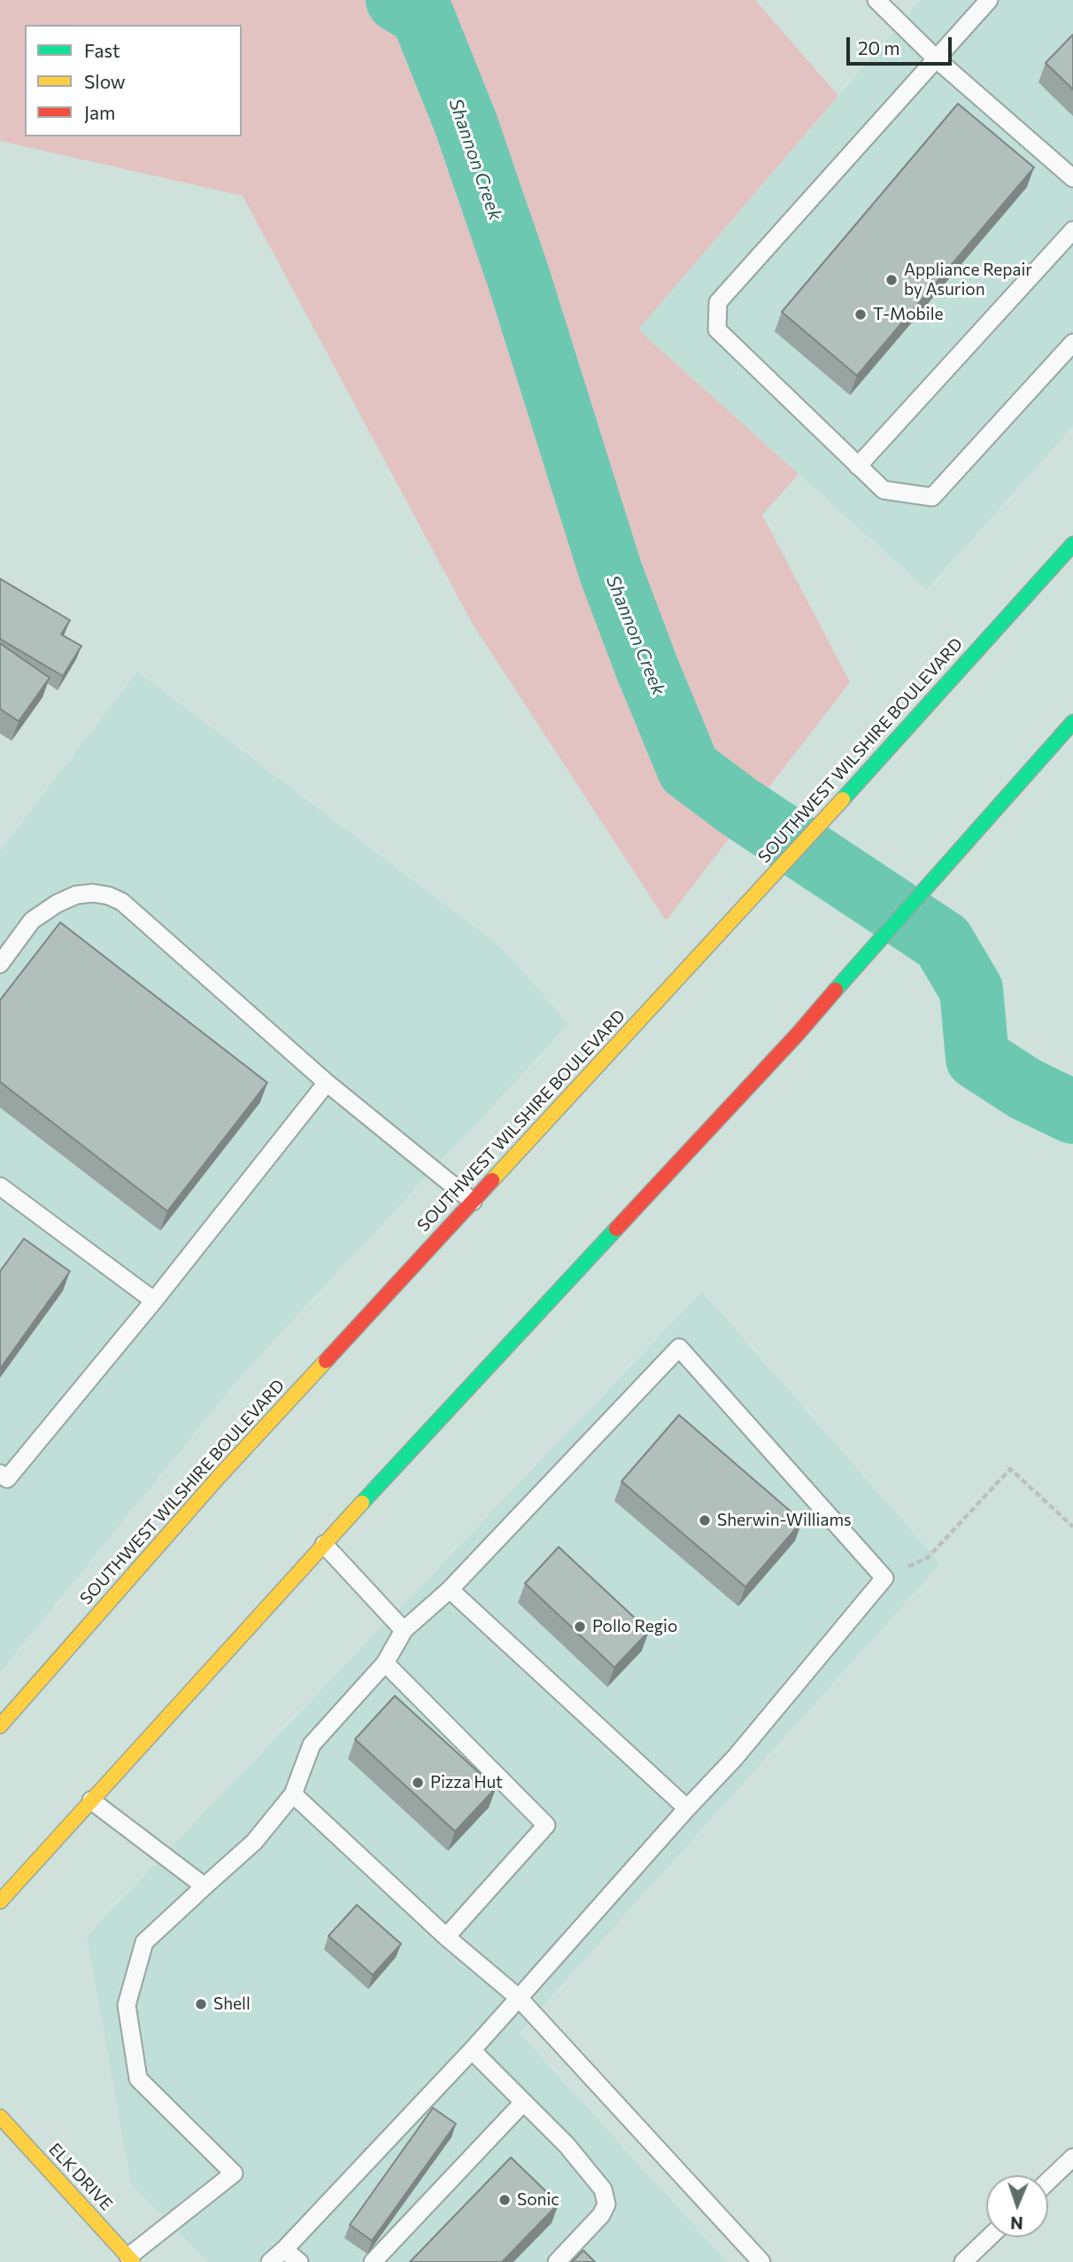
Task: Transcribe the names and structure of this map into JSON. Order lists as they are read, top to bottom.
{
  "streets": {
    "main road": ["SOUTHWEST WILSHIRE BOULEVARD", "ELK DRIVE"]
  },
  "water": ["Shannon Creek"],
  "places": [
    "Appliance Repair by Asurion",
    "T-Mobile",
    "Sherwin-Williams",
    "Pollo Regio",
    "Pizza Hut",
    "Shell",
    "Sonic"
  ],
  "legend": ["Fast", "Slow", "Jam"],
  "scale_bar": "20 m",
  "north": "bottom"
}
